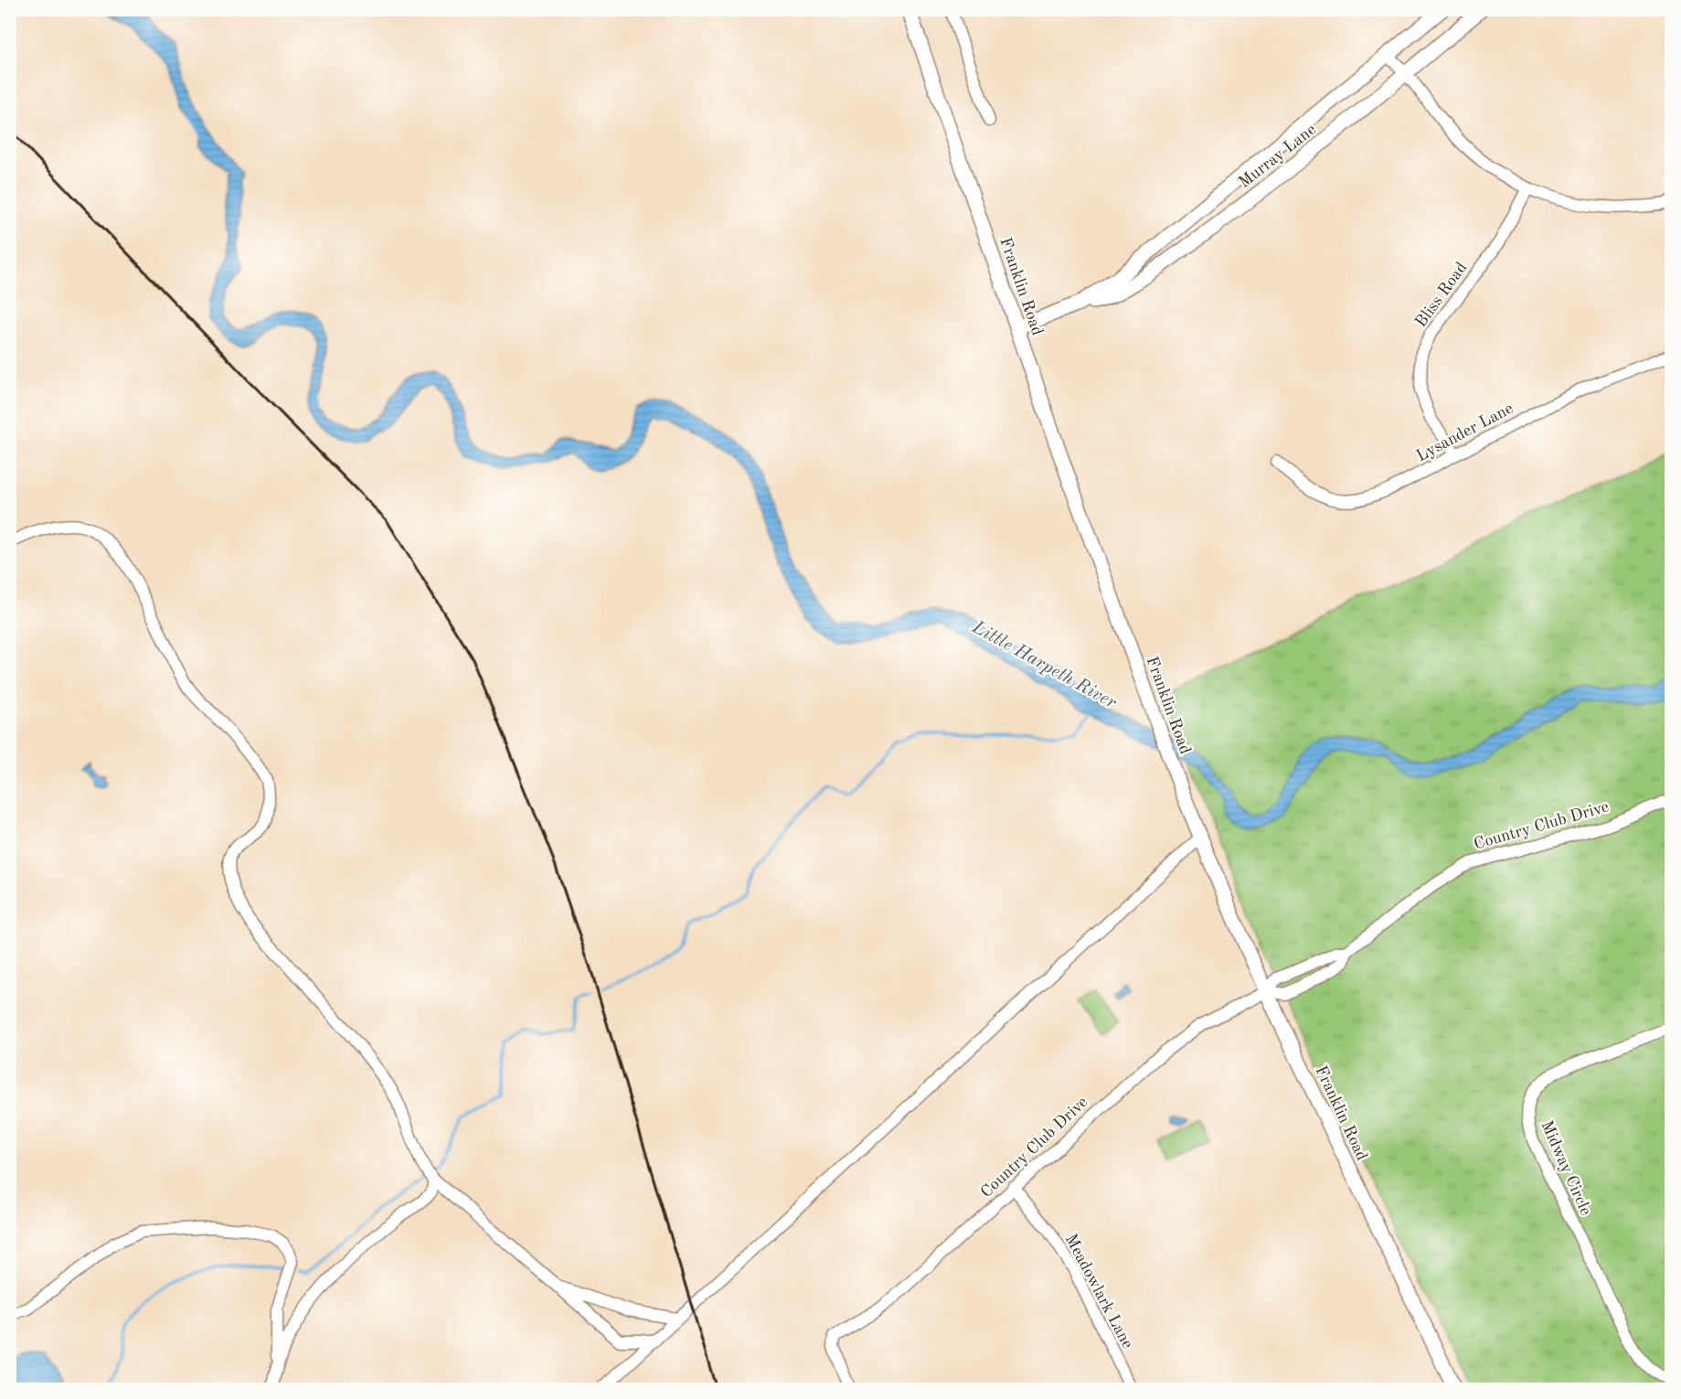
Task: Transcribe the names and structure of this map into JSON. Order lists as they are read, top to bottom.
{
  "streets": {
    "main road": ["Murray Lane", "Franklin Road"],
    "street": [
      "Bliss Road",
      "Lysander Lane",
      "Country Club Drive",
      "Midway Circle",
      "Meadowlark Lane"
    ]
  },
  "crossings": [
    ["Murray Lane", "Franklin Road"],
    ["Franklin Road", "Country Club Drive"],
    ["Bliss Road", "Lysander Lane"],
    ["Country Club Drive", "Meadowlark Lane"]
  ],
  "water": ["Little Harpeth River"]
}
